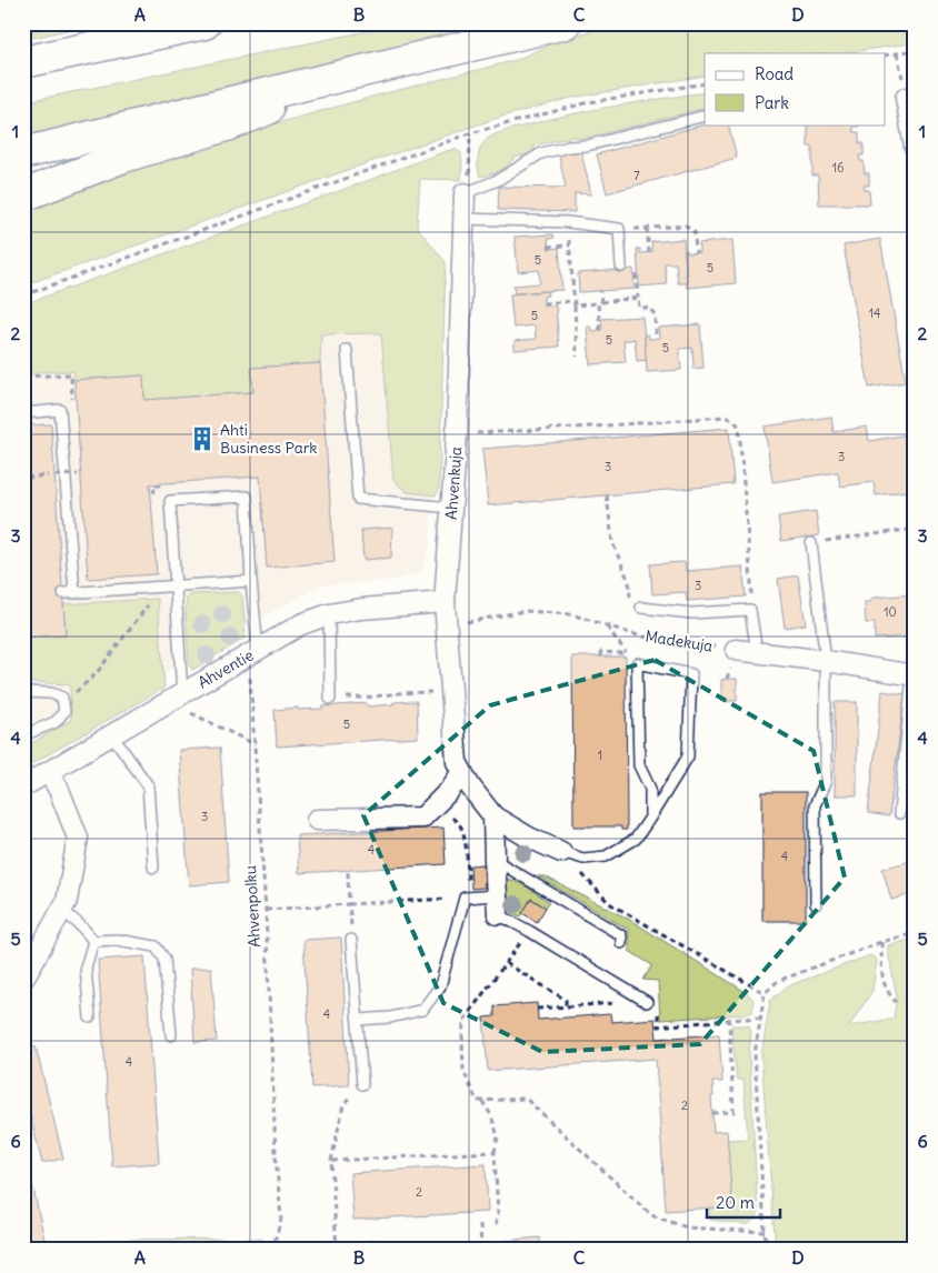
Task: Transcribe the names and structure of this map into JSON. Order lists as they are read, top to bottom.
{
  "streets": {
    "street": ["Ahvenkuja", "Ahventie"],
    "path": ["Madekuja", "Ahvenpolku"]
  },
  "crossings": [
    ["Ahvenkuja", "Madekuja"],
    ["Ahvenkuja", "Ahventie"],
    ["Ahventie", "Ahvenpolku"]
  ],
  "places": {
    "building": ["Ahti Business Park"]
  },
  "house_numbers": [
    "16",
    "7",
    "5",
    "5",
    "14",
    "5",
    "5",
    "5",
    "3",
    "3",
    "3",
    "10",
    "5",
    "1",
    "3",
    "4",
    "4",
    "4",
    "4",
    "2",
    "2"
  ],
  "legend": ["Road", "Park"],
  "scale_bar": "20 m",
  "grid": {
    "columns": [
      "A",
      "B",
      "C",
      "D"
    ],
    "rows": [
      "1",
      "2",
      "3",
      "4",
      "5",
      "6"
    ]
  }
}
